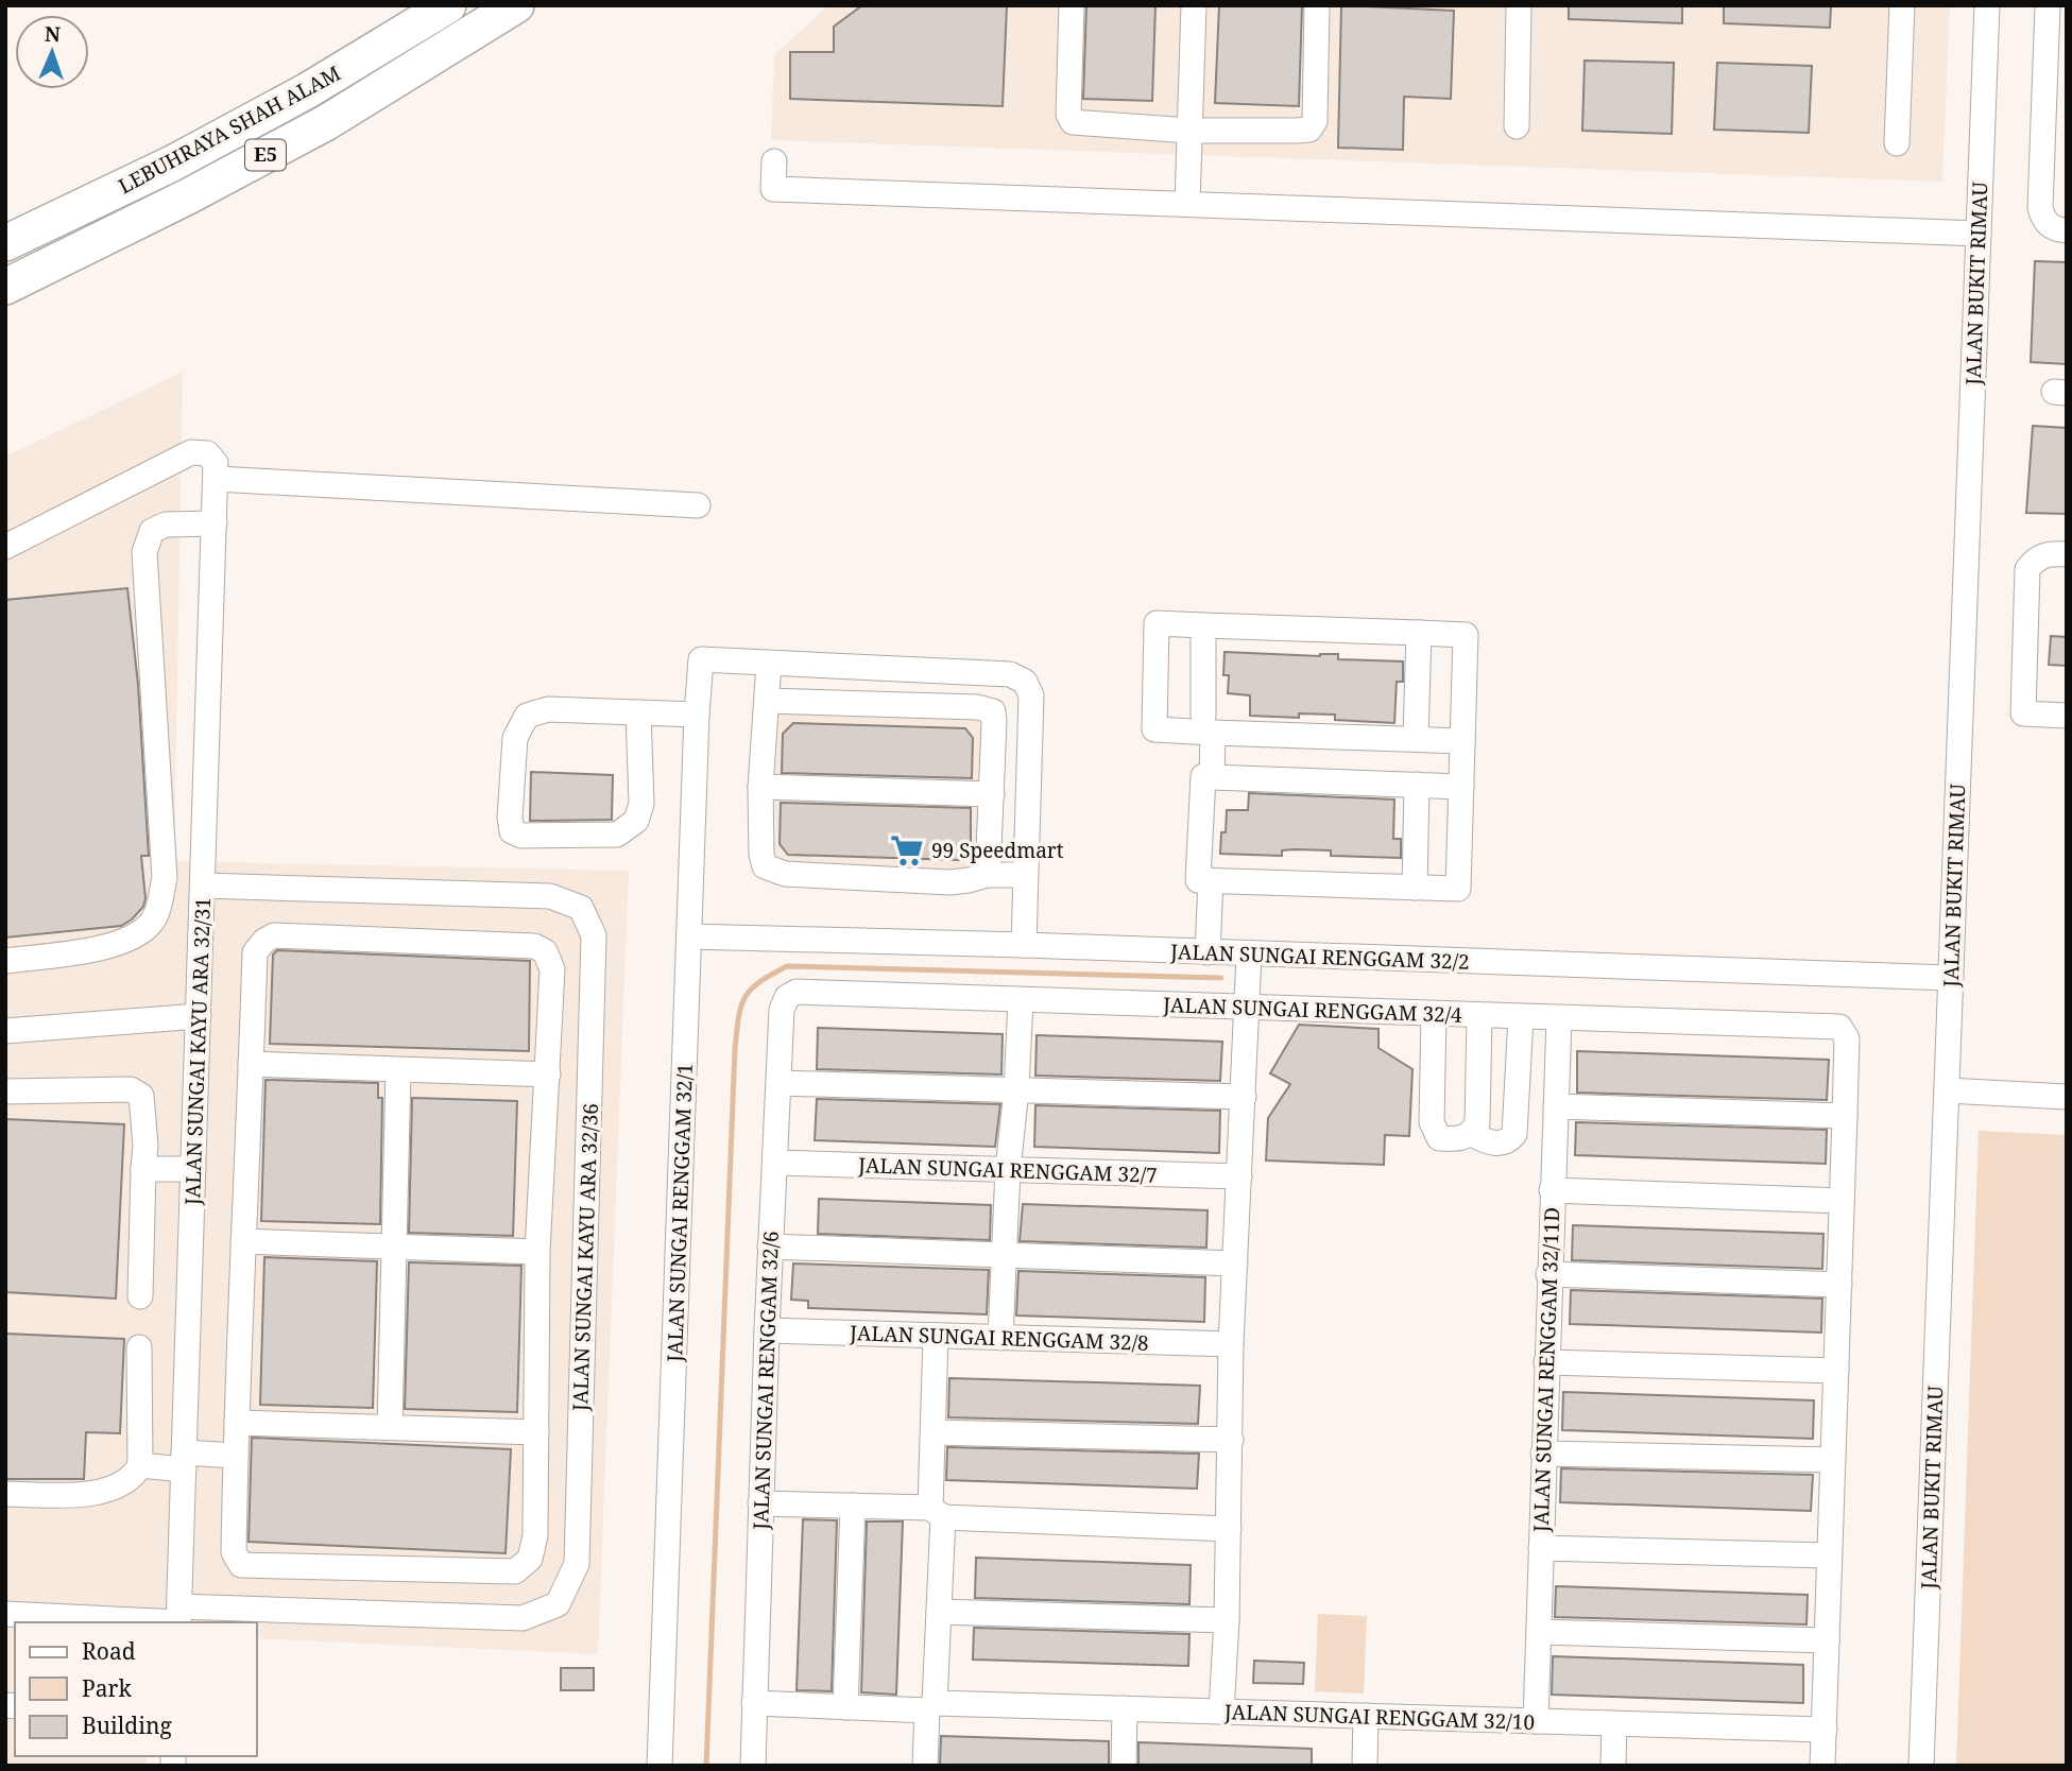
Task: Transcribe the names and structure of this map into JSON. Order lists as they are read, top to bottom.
{
  "streets": {
    "highway": ["LEBUHRAYA SHAH ALAM", "E5"],
    "street": [
      "JALAN BUKIT RIMAU",
      "JALAN SUNGAI RENGGAM 32/2",
      "JALAN SUNGAI RENGGAM 32/4",
      "JALAN SUNGAI KAYU ARA 32/31",
      "JALAN SUNGAI RENGGAM 32/7",
      "JALAN SUNGAI RENGGAM 32/1",
      "JALAN SUNGAI KAYU ARA 32/36",
      "JALAN SUNGAI RENGGAM 32/8",
      "JALAN SUNGAI RENGGAM 32/11D",
      "JALAN SUNGAI RENGGAM 32/6",
      "JALAN SUNGAI RENGGAM 32/10"
    ]
  },
  "crossings": [
    ["JALAN BUKIT RIMAU", "JALAN SUNGAI RENGGAM 32/2"],
    ["JALAN SUNGAI RENGGAM 32/2", "JALAN SUNGAI RENGGAM 32/1"],
    ["JALAN SUNGAI RENGGAM 32/4", "JALAN SUNGAI RENGGAM 32/11D"],
    ["JALAN SUNGAI RENGGAM 32/4", "JALAN SUNGAI RENGGAM 32/6"],
    ["JALAN SUNGAI KAYU ARA 32/31", "JALAN SUNGAI KAYU ARA 32/36"],
    ["JALAN SUNGAI RENGGAM 32/7", "JALAN SUNGAI RENGGAM 32/6"],
    ["JALAN SUNGAI RENGGAM 32/8", "JALAN SUNGAI RENGGAM 32/6"],
    ["JALAN SUNGAI RENGGAM 32/11D", "JALAN SUNGAI RENGGAM 32/10"],
    ["JALAN SUNGAI RENGGAM 32/6", "JALAN SUNGAI RENGGAM 32/10"]
  ],
  "places": {
    "supermarket": ["99 Speedmart"]
  },
  "legend": ["Road", "Park", "Building"],
  "north": "top"
}
